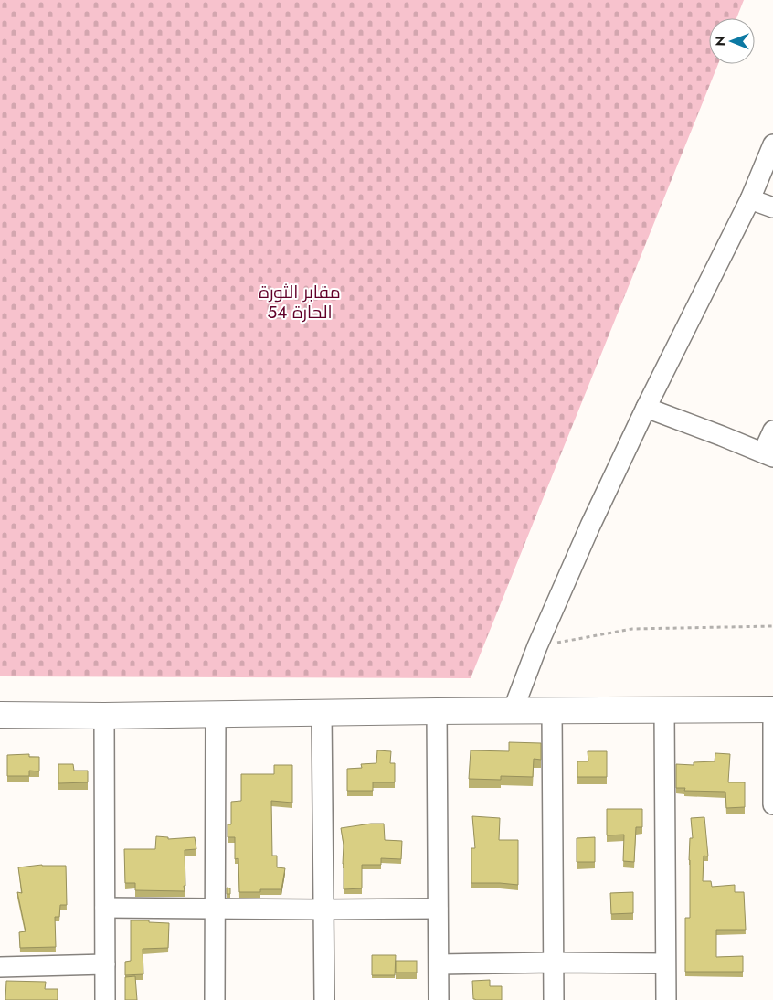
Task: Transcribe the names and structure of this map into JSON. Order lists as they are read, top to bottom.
{
  "parks": ["مقابر الثورة الحارة 54"],
  "north": "left"
}
